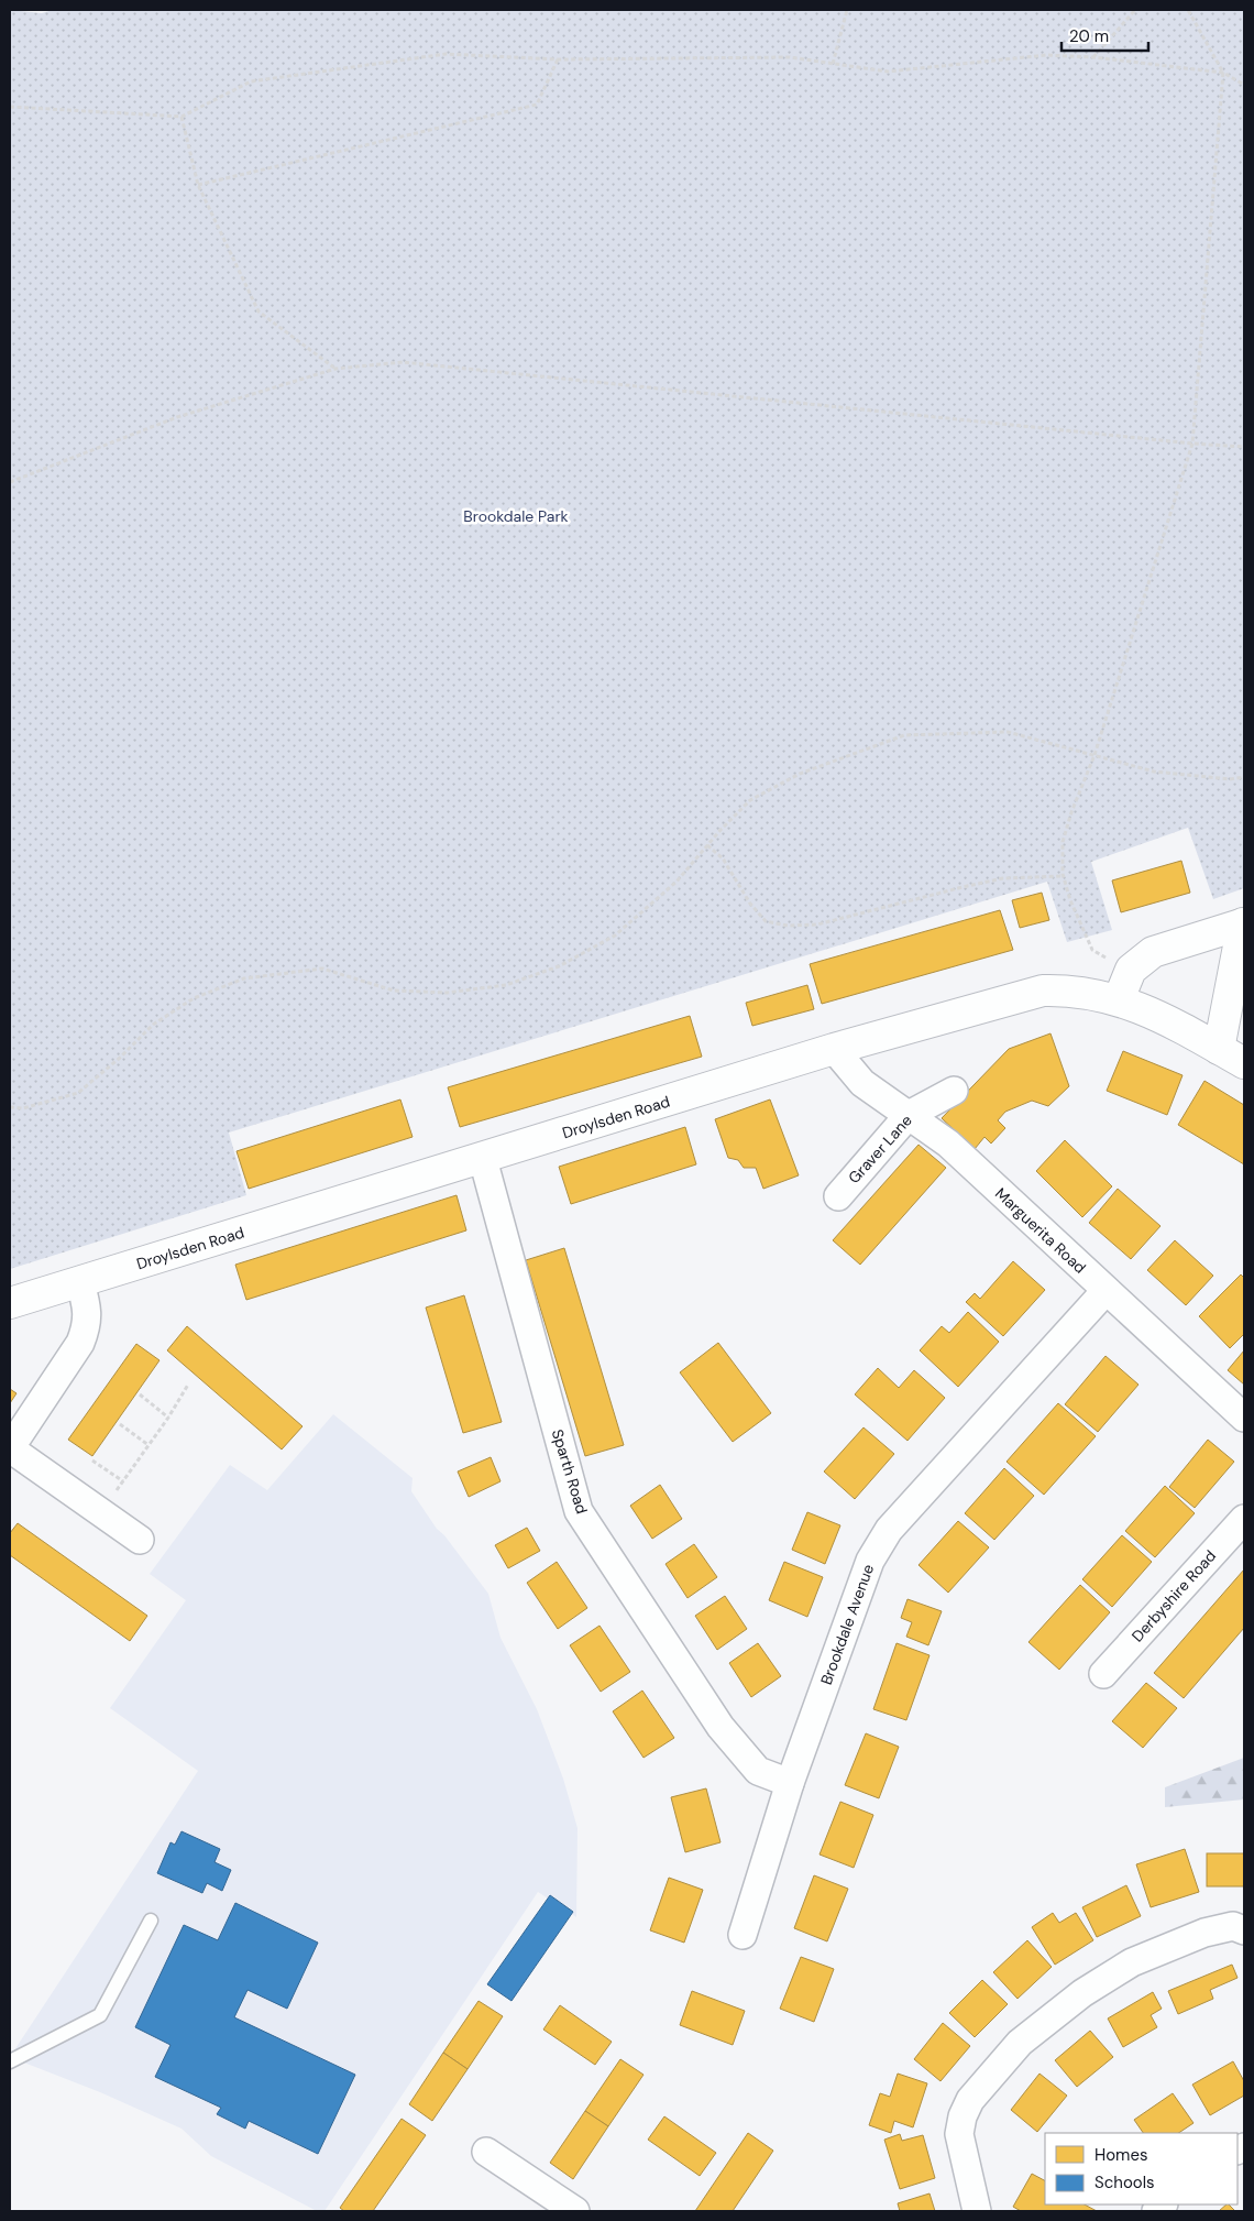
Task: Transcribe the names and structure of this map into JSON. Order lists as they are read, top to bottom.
{
  "streets": {
    "street": [
      "Droylsden Road",
      "Graver Lane",
      "Marguerita Road",
      "Sparth Road",
      "Derbyshire Road",
      "Brookdale Avenue"
    ]
  },
  "crossings": [
    ["Droylsden Road", "Marguerita Road"],
    ["Droylsden Road", "Sparth Road"],
    ["Graver Lane", "Marguerita Road"],
    ["Marguerita Road", "Brookdale Avenue"],
    ["Sparth Road", "Brookdale Avenue"]
  ],
  "parks": ["Brookdale Park"],
  "legend": ["Homes", "Schools"],
  "scale_bar": "20 m"
}
